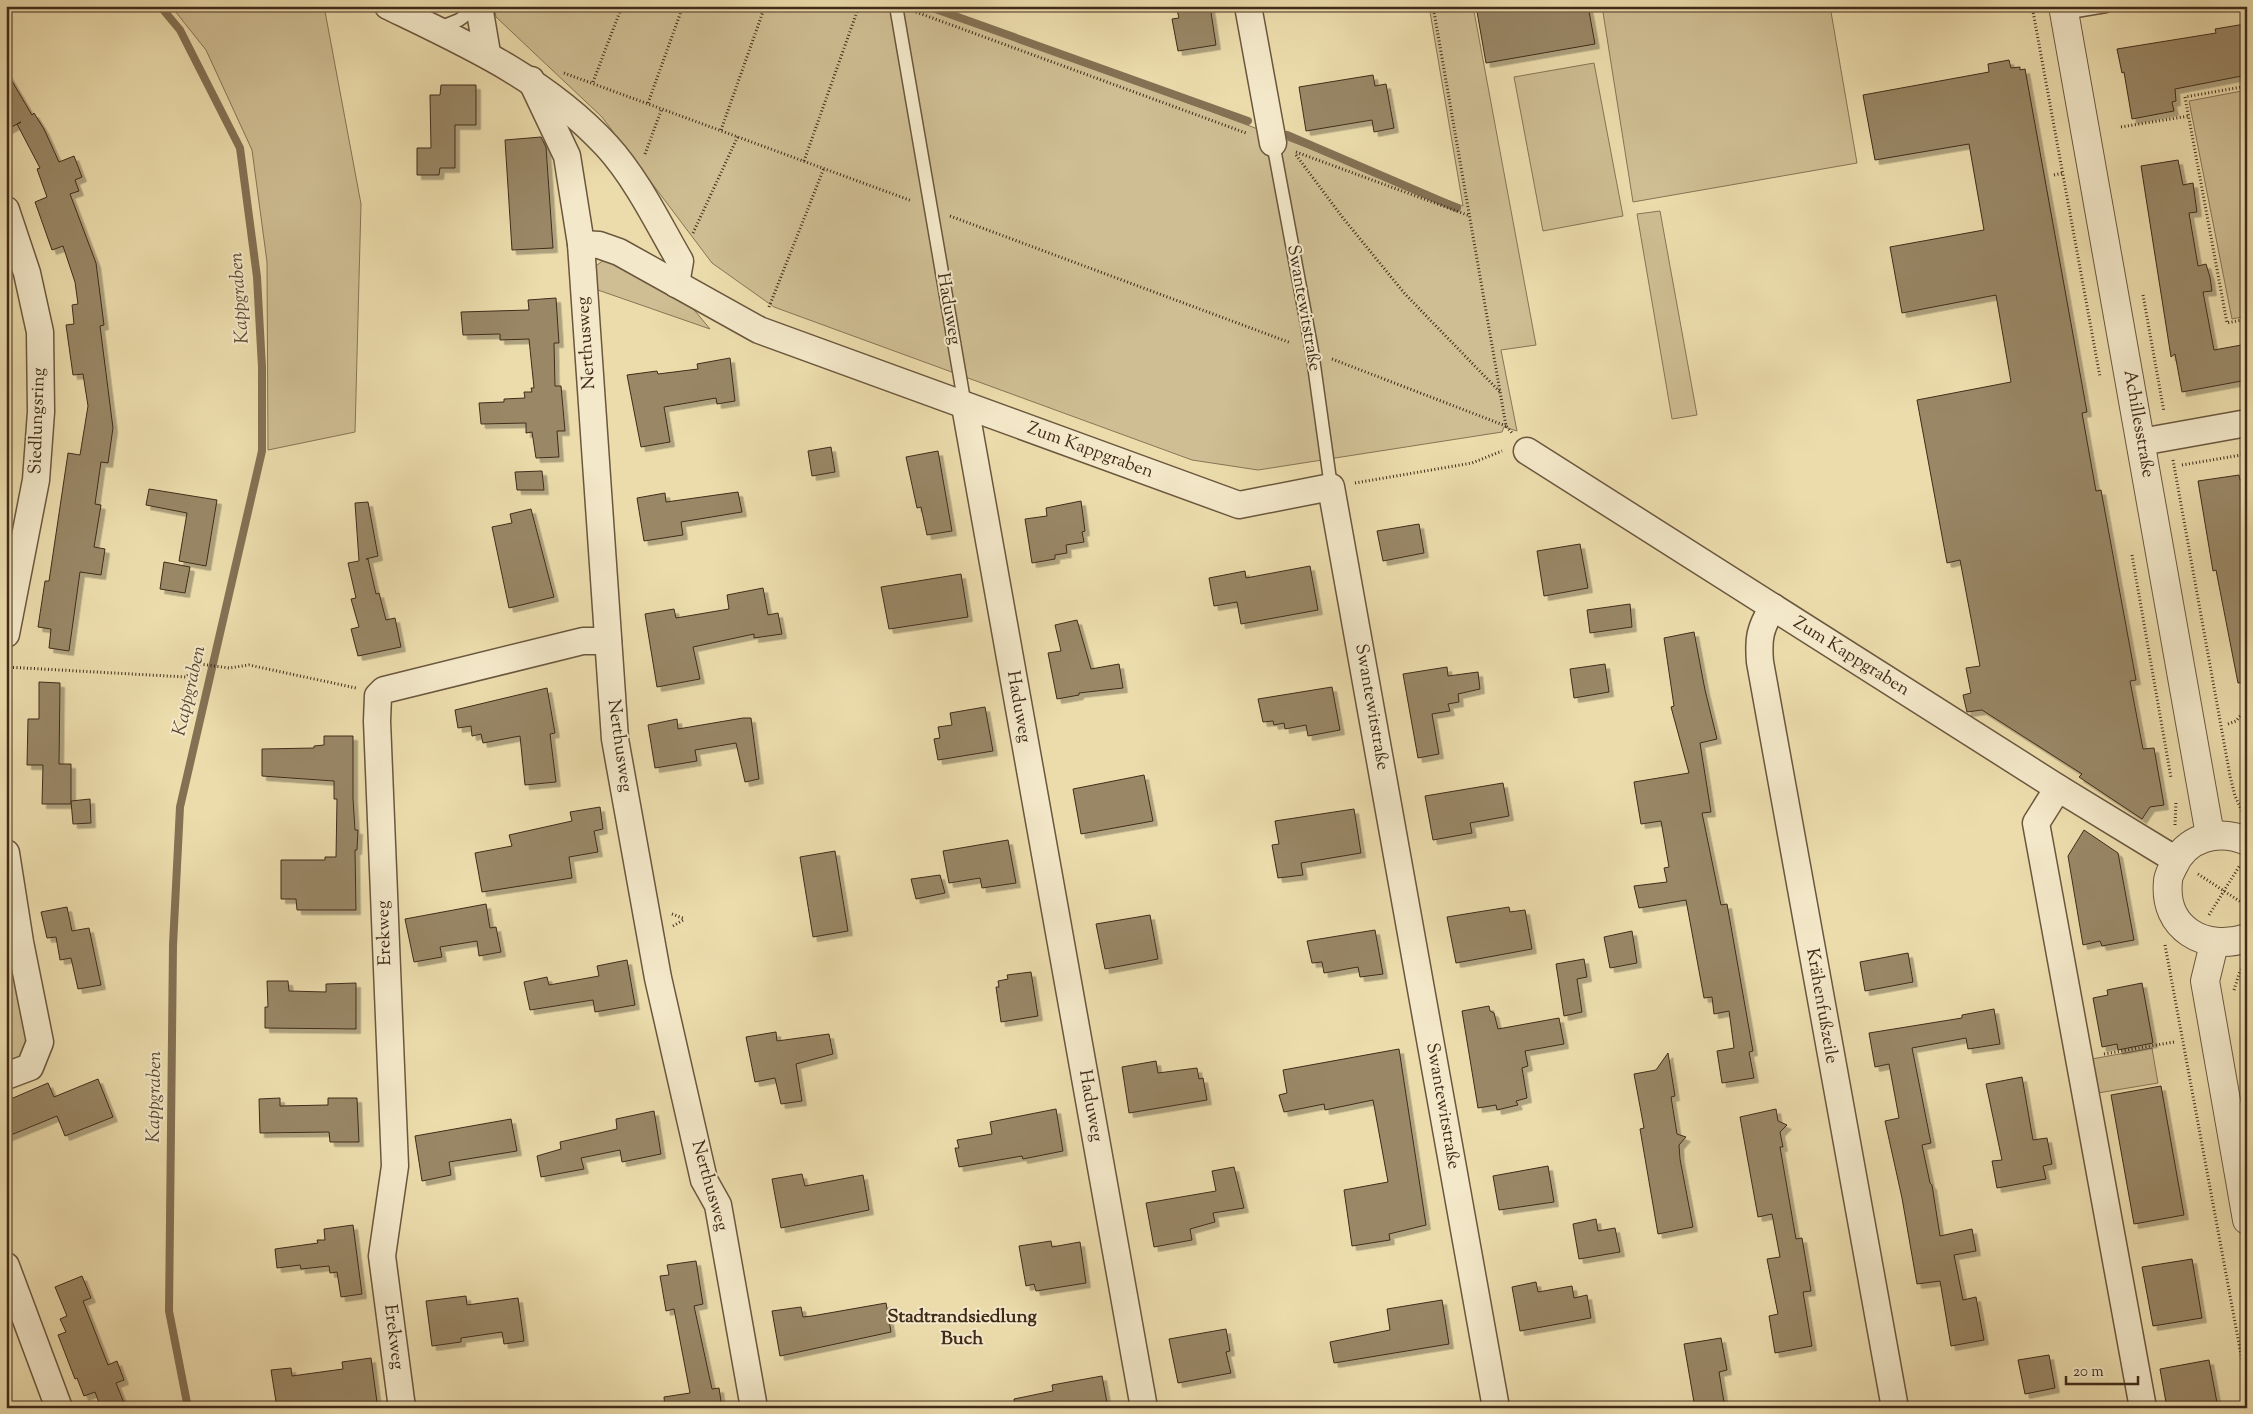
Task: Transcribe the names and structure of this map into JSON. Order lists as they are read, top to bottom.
{
  "streets": {
    "street": [
      "Swantewitstraße",
      "Haduweg",
      "Nerthusweg",
      "Siedlungsring",
      "Achillesstraße",
      "Zum Kappgraben",
      "Erekweg",
      "Krähenfußzeile"
    ]
  },
  "crossings": [
    ["Swantewitstraße", "Zum Kappgraben"],
    ["Haduweg", "Zum Kappgraben"],
    ["Nerthusweg", "Zum Kappgraben"],
    ["Zum Kappgraben", "Krähenfußzeile"]
  ],
  "districts": ["Stadtrandsiedlung Buch"],
  "water": ["Kappgraben"],
  "scale_bar": "20 m"
}
